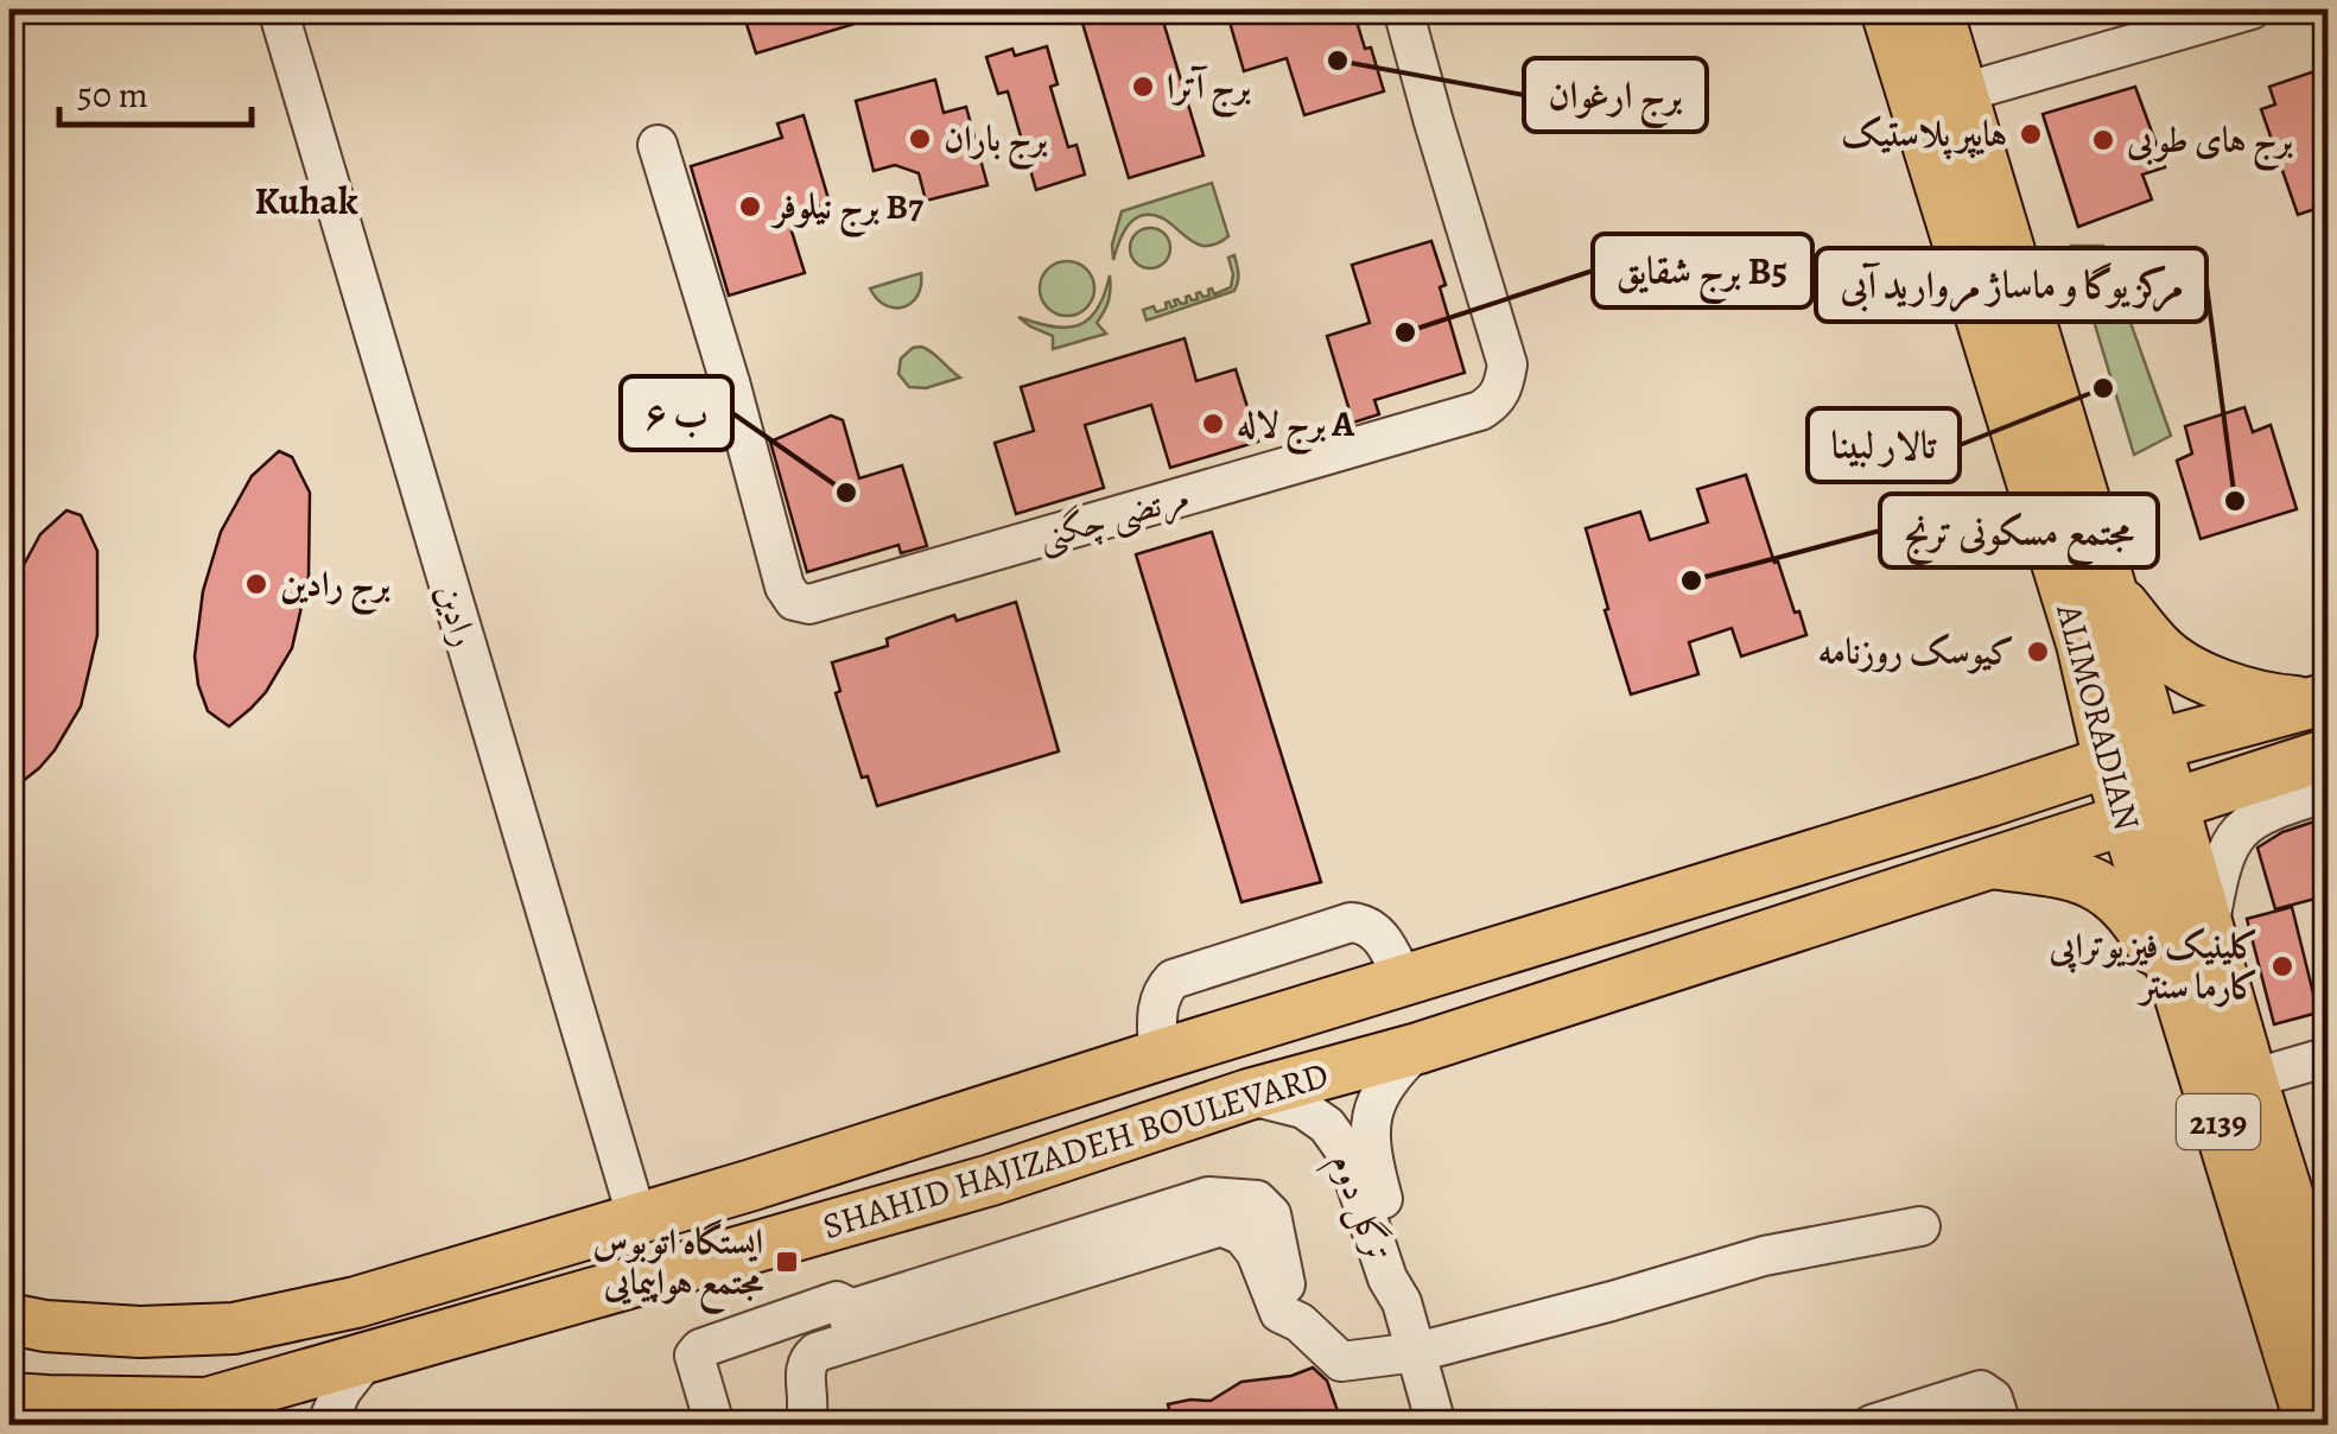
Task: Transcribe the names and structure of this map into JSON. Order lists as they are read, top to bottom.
{
  "streets": {
    "main road": ["ALIMORADIAN", "2139", "SHAHID HAJIZADEH BOULEVARD"],
    "street": ["مرتضی چگنی", "رادین", "ترگل دوم"]
  },
  "crossings": [
    ["رادین", "SHAHID HAJIZADEH BOULEVARD"],
    ["ALIMORADIAN", "SHAHID HAJIZADEH BOULEVARD"],
    ["SHAHID HAJIZADEH BOULEVARD", "ترگل دوم"]
  ],
  "districts": ["Kuhak"],
  "places": {
    "other": [
      "برج ارغوان",
      "برج آترا",
      "هایپر پلاستیک",
      "برج باران",
      "برج های طوبی",
      "برج نیلوفر B7",
      "برج شقایق B5",
      "تالار لبینا",
      "برج لاله A",
      "ب ۶",
      "مرکز یوگا و ماساژ مروارید آبی",
      "مجتمع مسکونی ترنج",
      "برج رادین",
      "کیوسک روزنامه",
      "کلینیک فیزیوتراپی کارما سنتر"
    ],
    "transit": ["ایستگاه اتوبوس مجتمع هواپیمایی"]
  },
  "scale_bar": "50 m"
}
